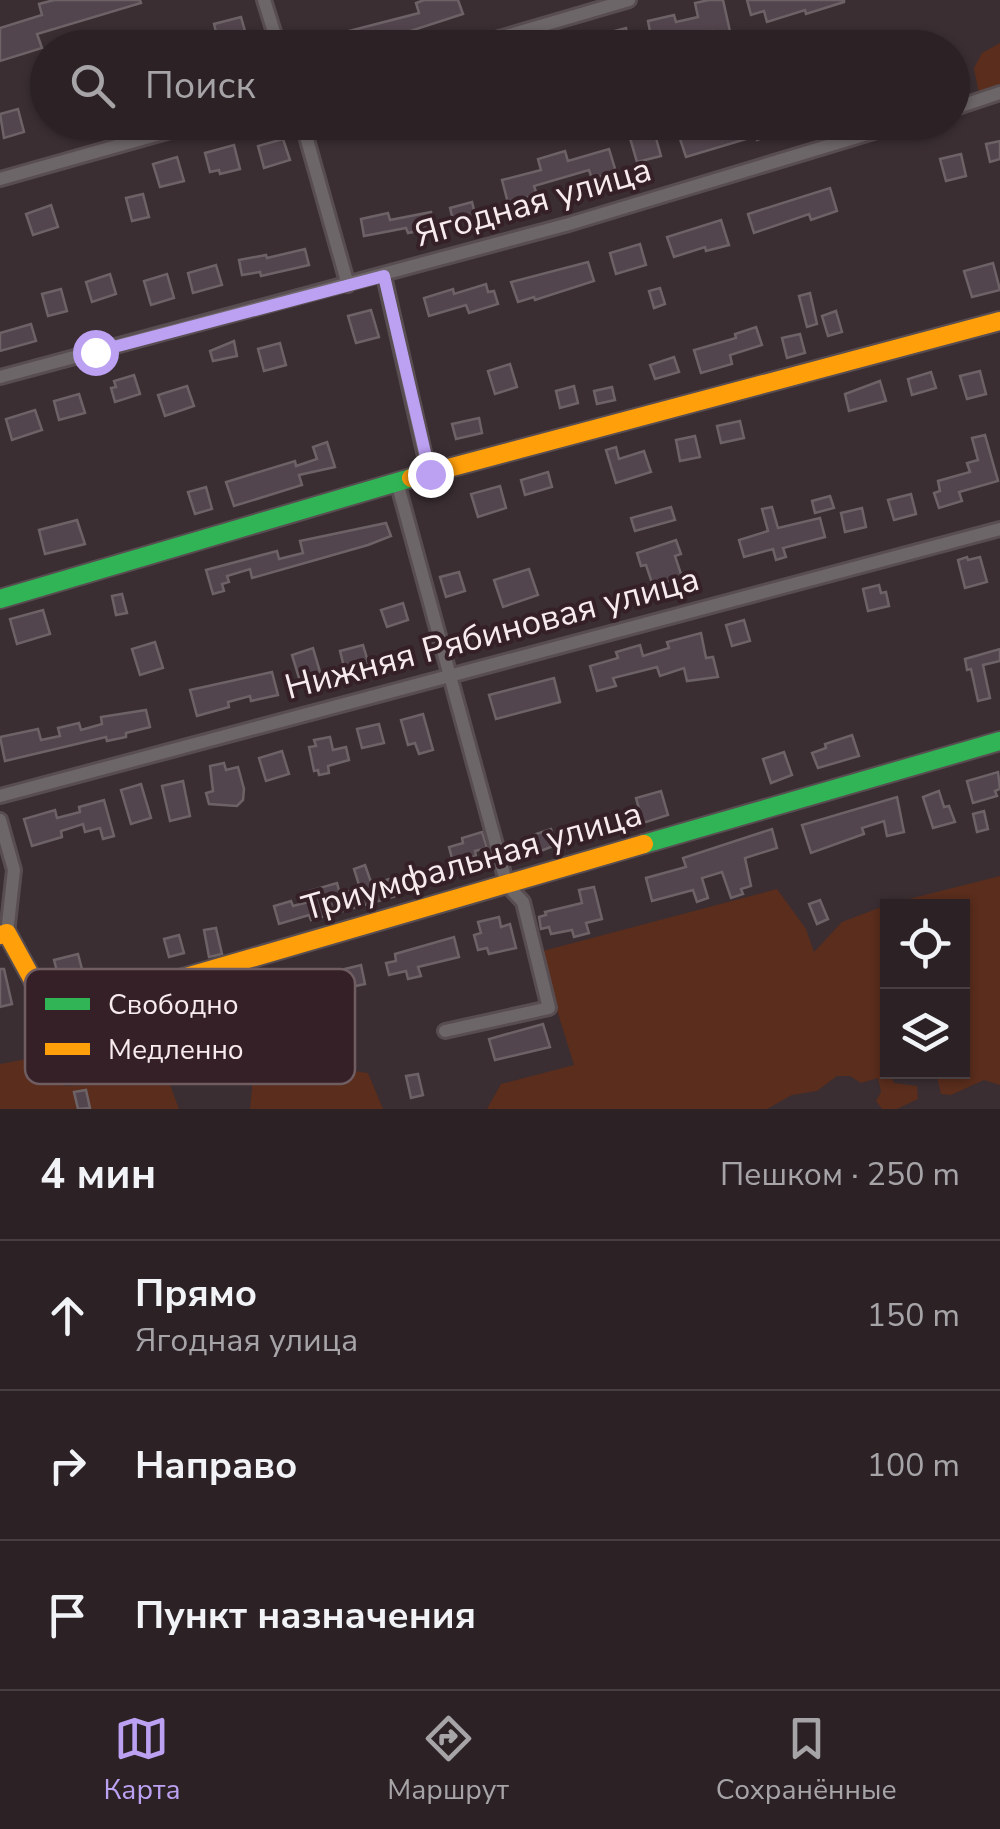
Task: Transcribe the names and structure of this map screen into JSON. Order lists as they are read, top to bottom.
{
  "streets": {
    "street": ["Ягодная улица", "Нижняя Рябиновая улица", "Триумфальная улица"]
  },
  "legend": ["Свободно", "Медленно"],
  "page": {
    "search": "Поиск",
    "heading": ["4 мин", "Пешком · 250 m"],
    "list": [
      ["Прямо", "Ягодная улица", "150 m"],
      ["Направо", "100 m"],
      "Пункт назначения"
    ],
    "nav": ["Карта", "Маршрут", "Сохранённые"]
  }
}
